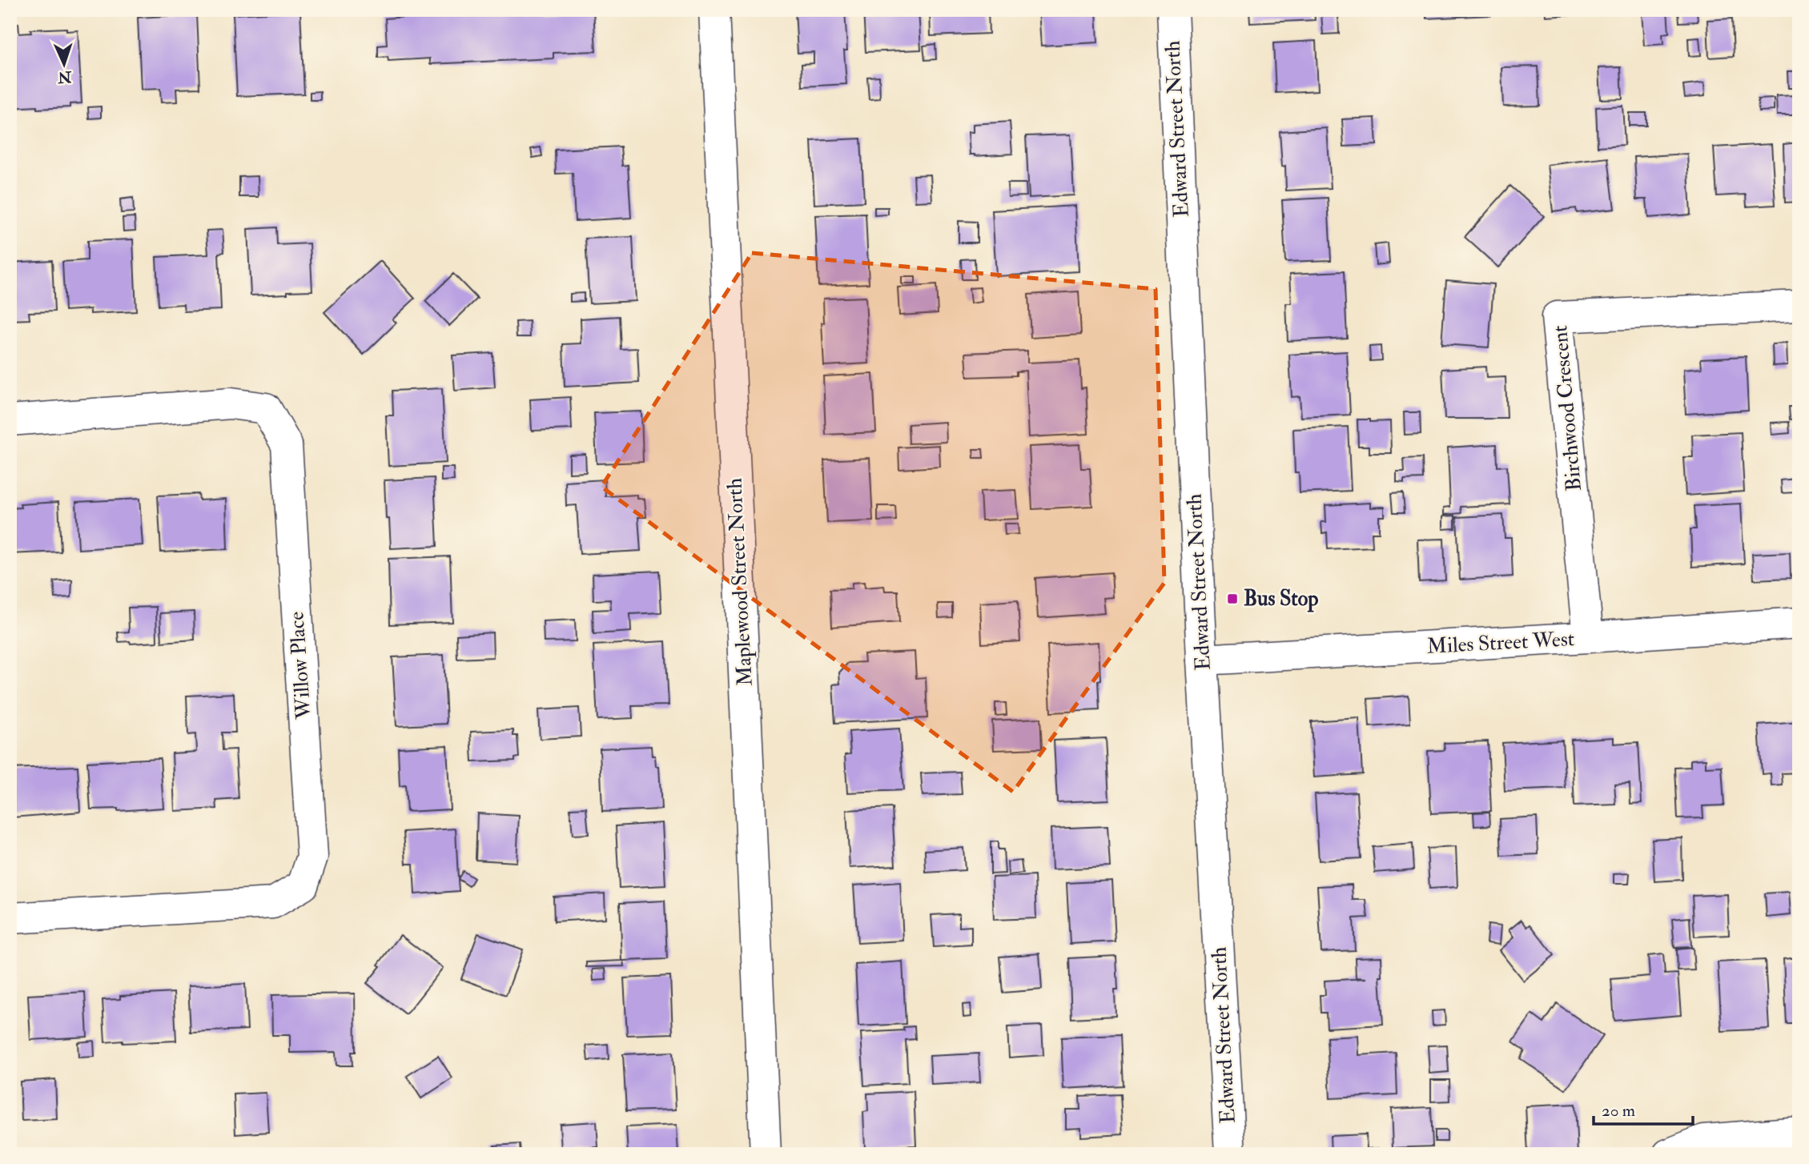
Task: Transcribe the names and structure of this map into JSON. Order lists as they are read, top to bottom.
{
  "streets": {
    "street": [
      "Edward Street North",
      "Birchwood Crescent",
      "Maplewood Street North",
      "Miles Street West",
      "Willow Place"
    ]
  },
  "crossings": [
    ["Edward Street North", "Miles Street West"],
    ["Birchwood Crescent", "Miles Street West"]
  ],
  "places": {
    "transit": ["Bus Stop"]
  },
  "scale_bar": "20 m",
  "north": "bottom"
}
